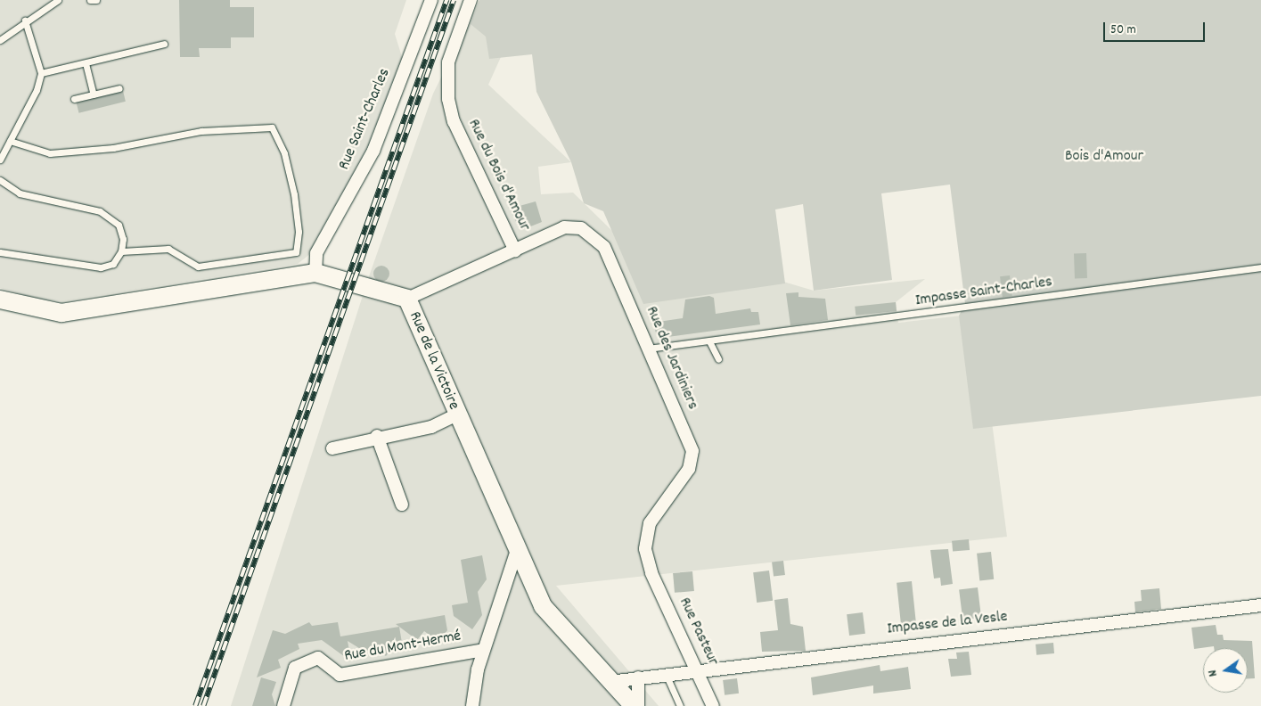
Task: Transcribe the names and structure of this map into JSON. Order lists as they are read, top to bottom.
{
  "streets": {
    "street": [
      "Rue Saint-Charles",
      "Rue du Bois d'Amour",
      "Rue des Jardiniers",
      "Rue de la Victoire",
      "Impasse de la Vesle",
      "Rue Pasteur",
      "Rue du Mont-Hermé"
    ],
    "lane": ["Impasse Saint-Charles"]
  },
  "crossings": [
    ["Rue Saint-Charles", "Rue de la Victoire"],
    ["Rue du Bois d'Amour", "Rue des Jardiniers"],
    ["Rue du Bois d'Amour", "Rue de la Victoire"],
    ["Impasse Saint-Charles", "Rue des Jardiniers"],
    ["Rue des Jardiniers", "Rue Pasteur"],
    ["Rue de la Victoire", "Impasse de la Vesle"],
    ["Impasse de la Vesle", "Rue Pasteur"]
  ],
  "parks": ["Bois d'Amour"],
  "scale_bar": "50 m",
  "north": "left"
}
